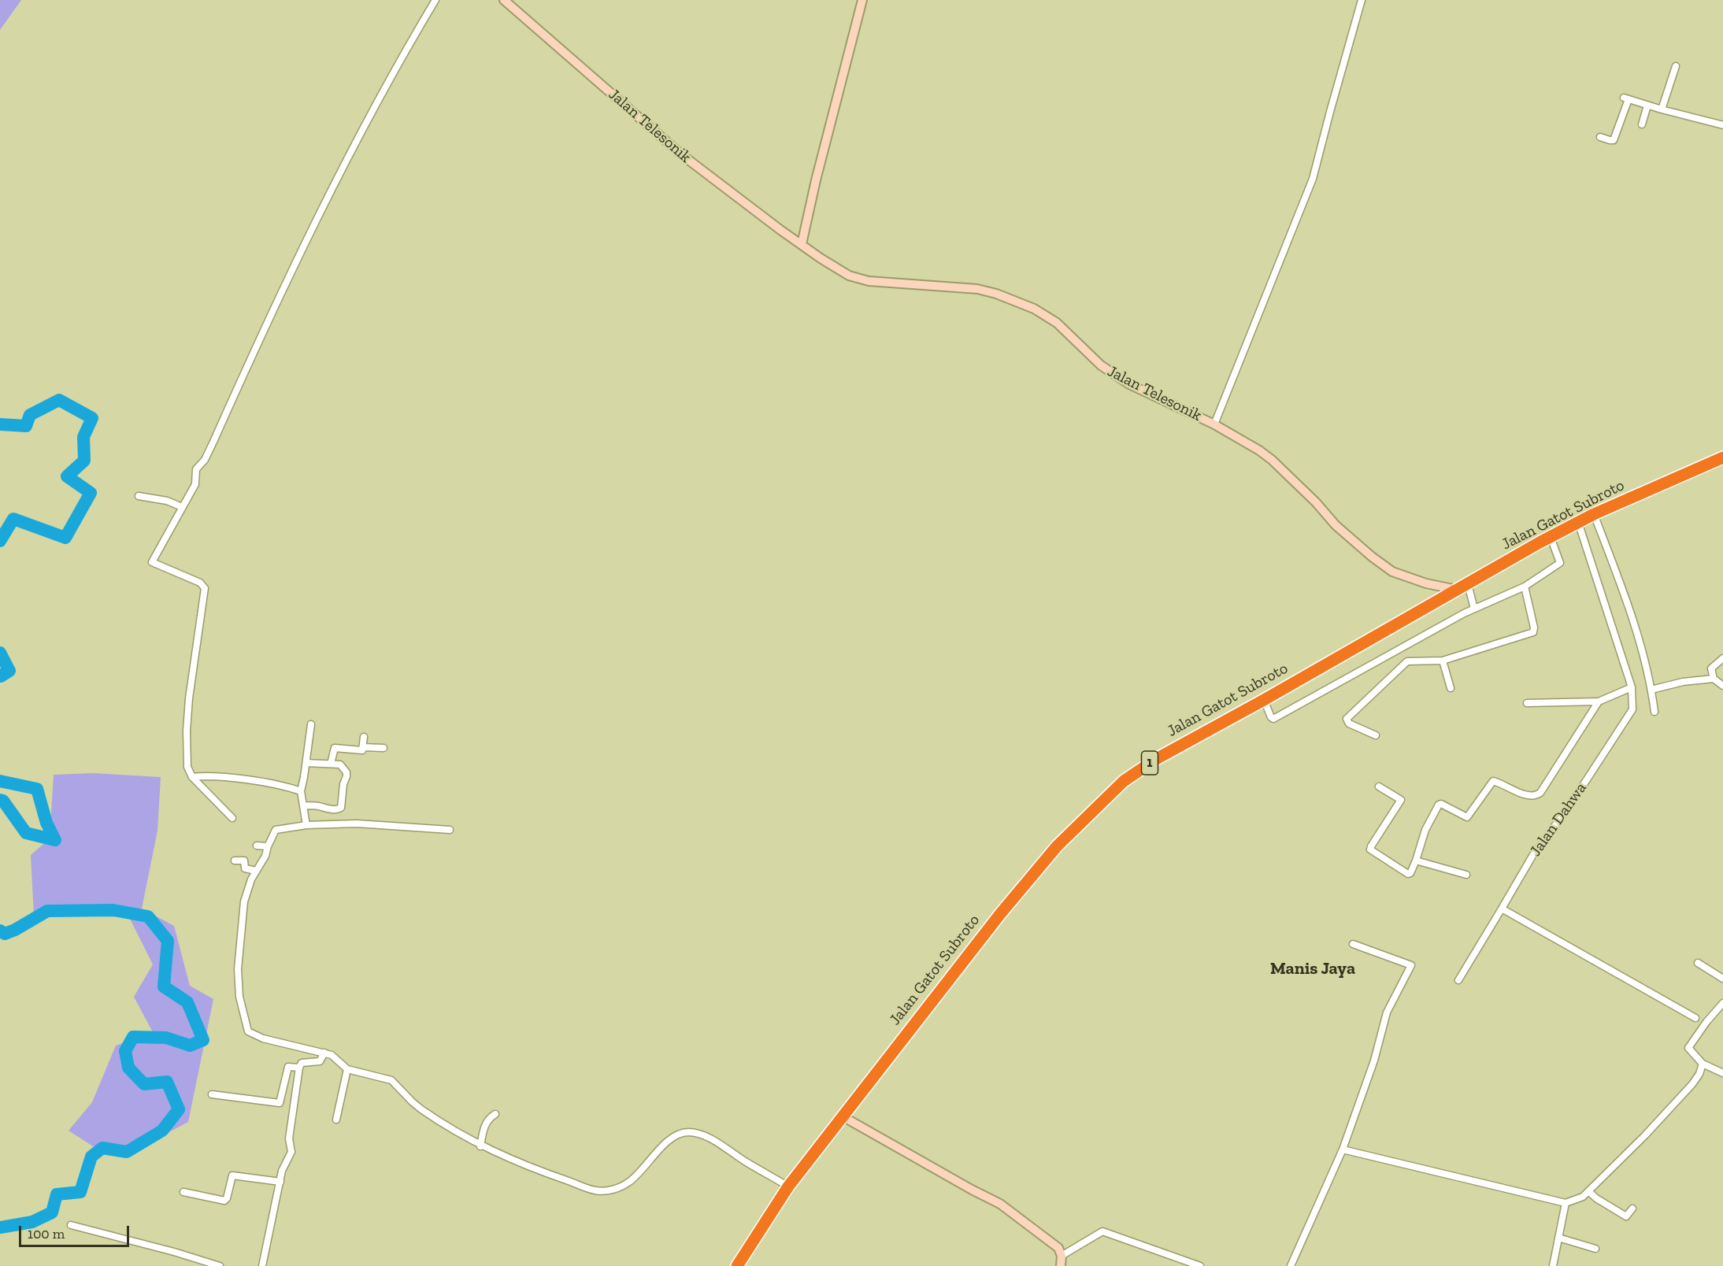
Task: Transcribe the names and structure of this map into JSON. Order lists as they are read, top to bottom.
{
  "streets": {
    "highway": ["Jalan Gatot Subroto", "1"],
    "street": ["Jalan Telesonik", "Jalan Dahwa"]
  },
  "crossings": [
    ["Jalan Telesonik", "Jalan Gatot Subroto"],
    ["Jalan Gatot Subroto", "Jalan Dahwa"]
  ],
  "districts": ["Manis Jaya"],
  "scale_bar": "100 m"
}
